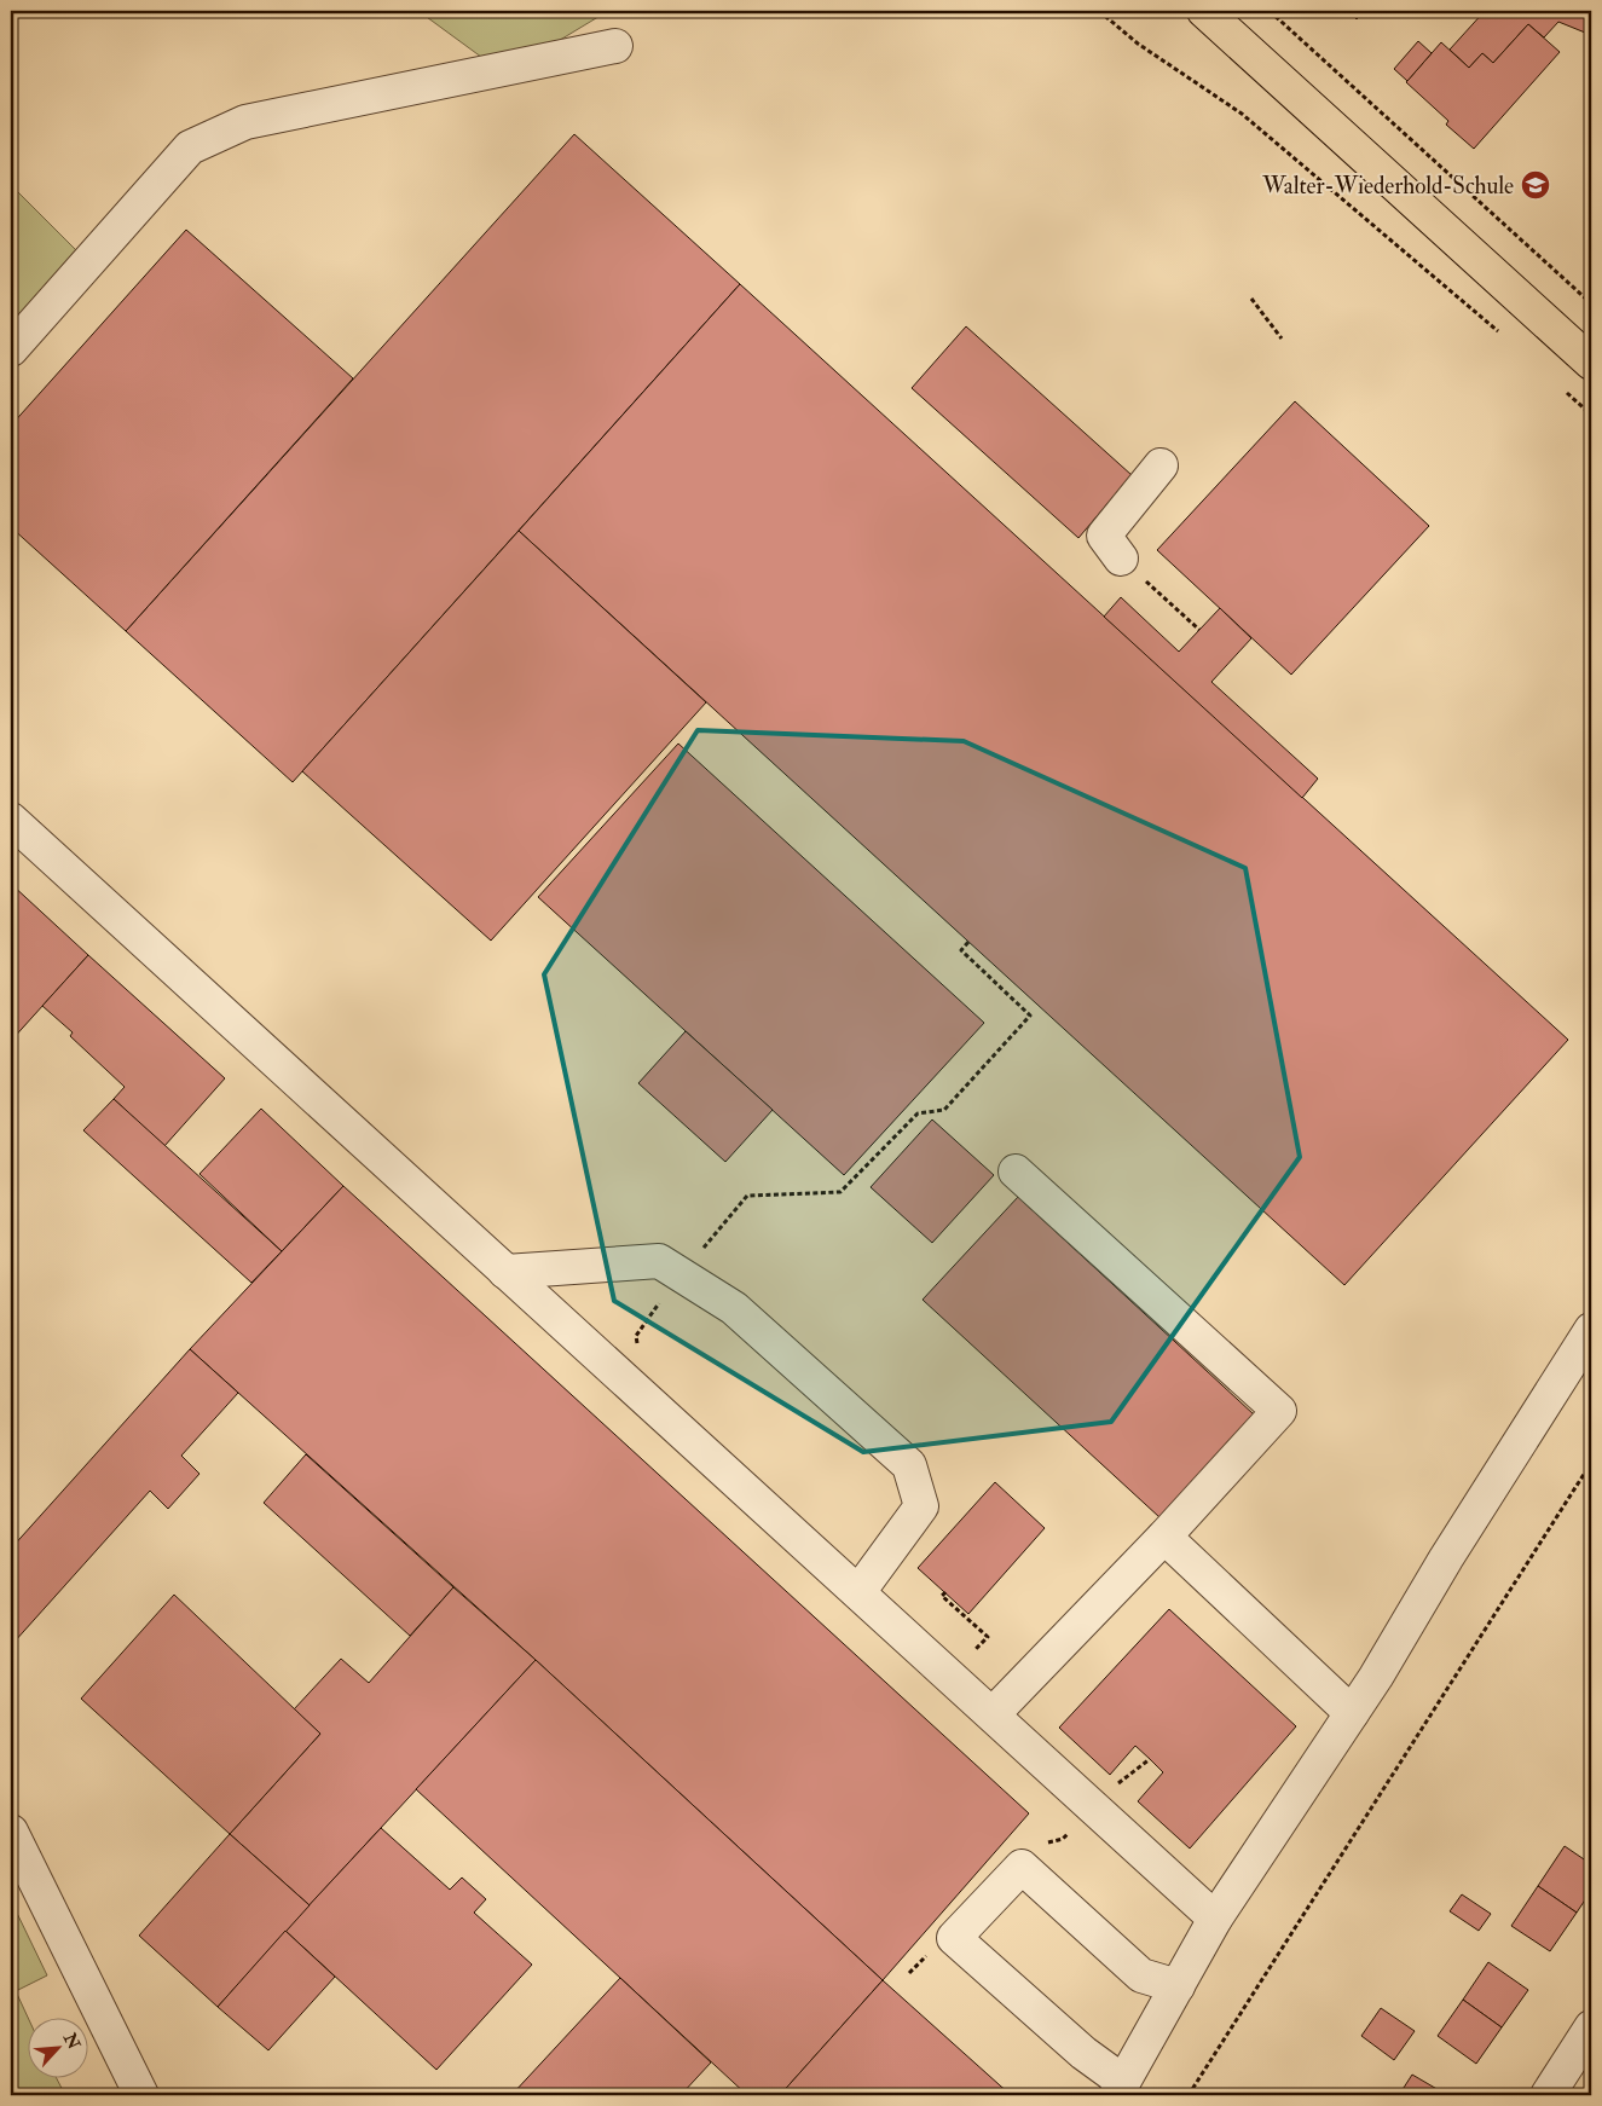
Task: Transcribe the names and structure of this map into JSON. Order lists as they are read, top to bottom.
{
  "places": {
    "school or university": ["Walter-Wiederhold-Schule"]
  },
  "north": "top right"
}
